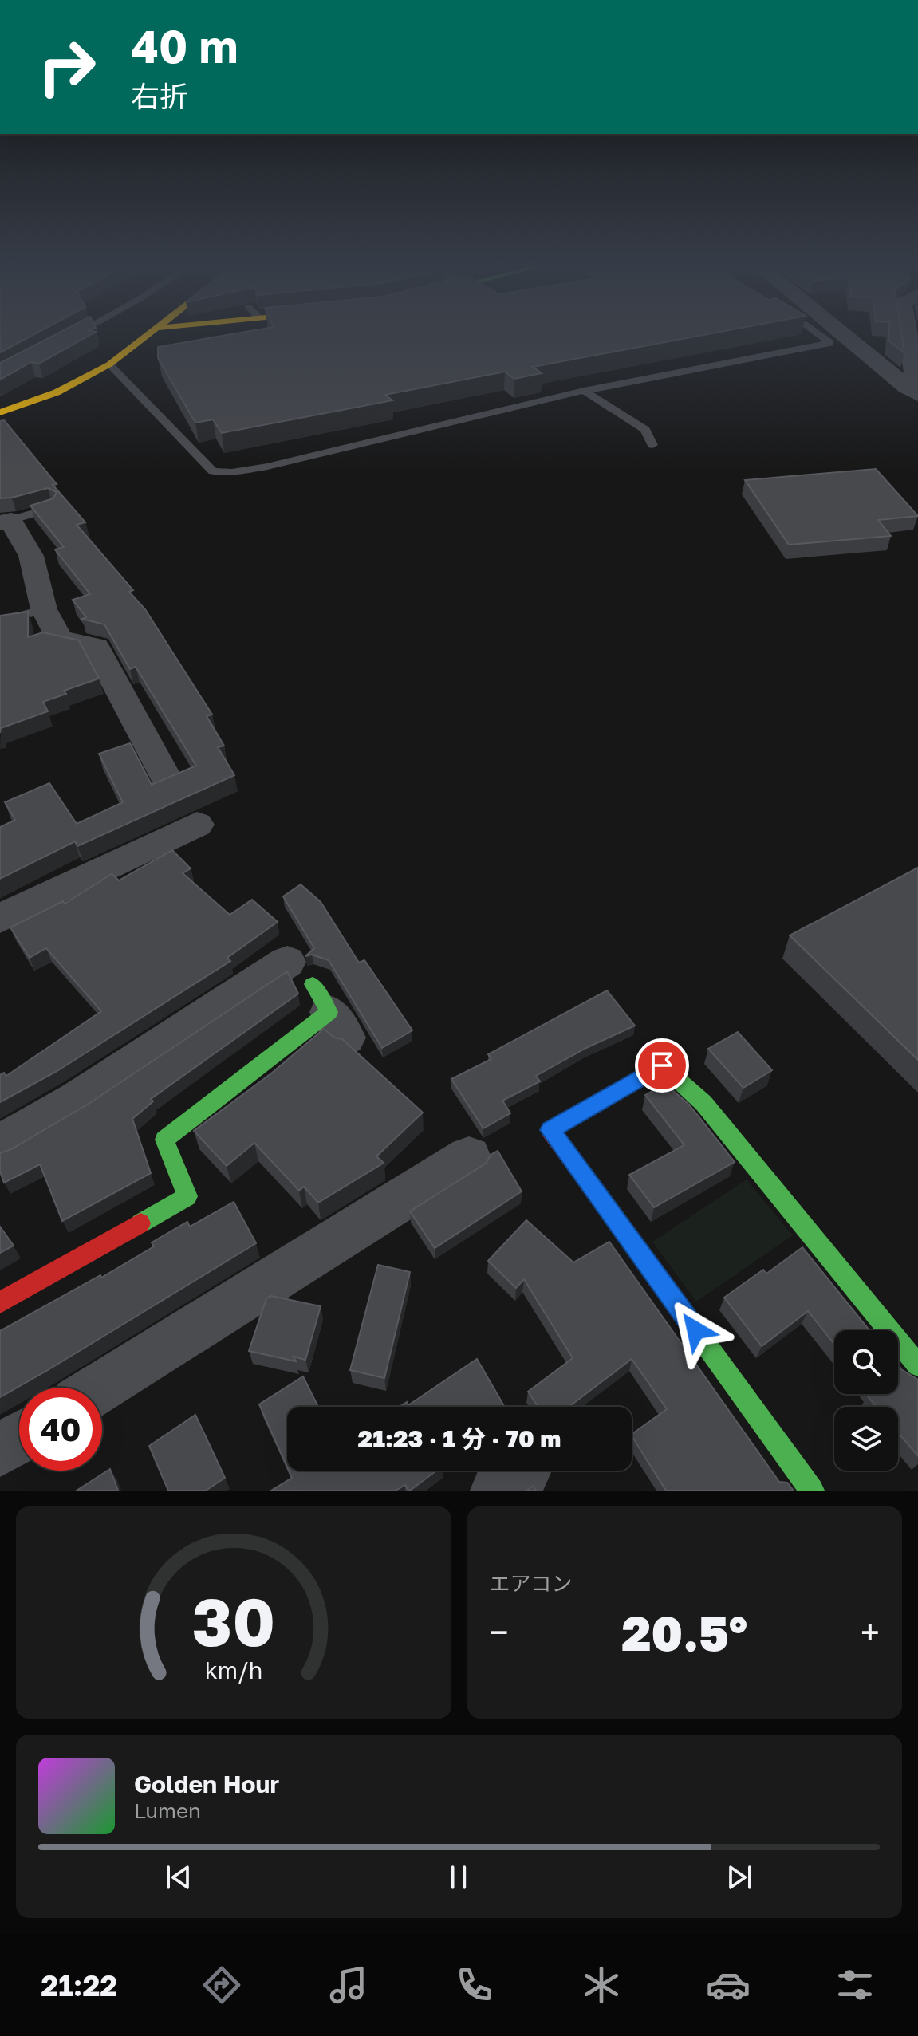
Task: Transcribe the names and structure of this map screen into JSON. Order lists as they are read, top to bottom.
{
  "page": {
    "turn": ["40 m", "右折"],
    "limit": "40",
    "trip": "21:23 · 1 分 · 70 m",
    "tile": "エアコン",
    "heat": ["−", "20.5°", "+"],
    "song": ["Golden Hour", "Lumen"],
    "tabs": "21:22",
    "gauge": ["30", "km/h"]
  }
}
